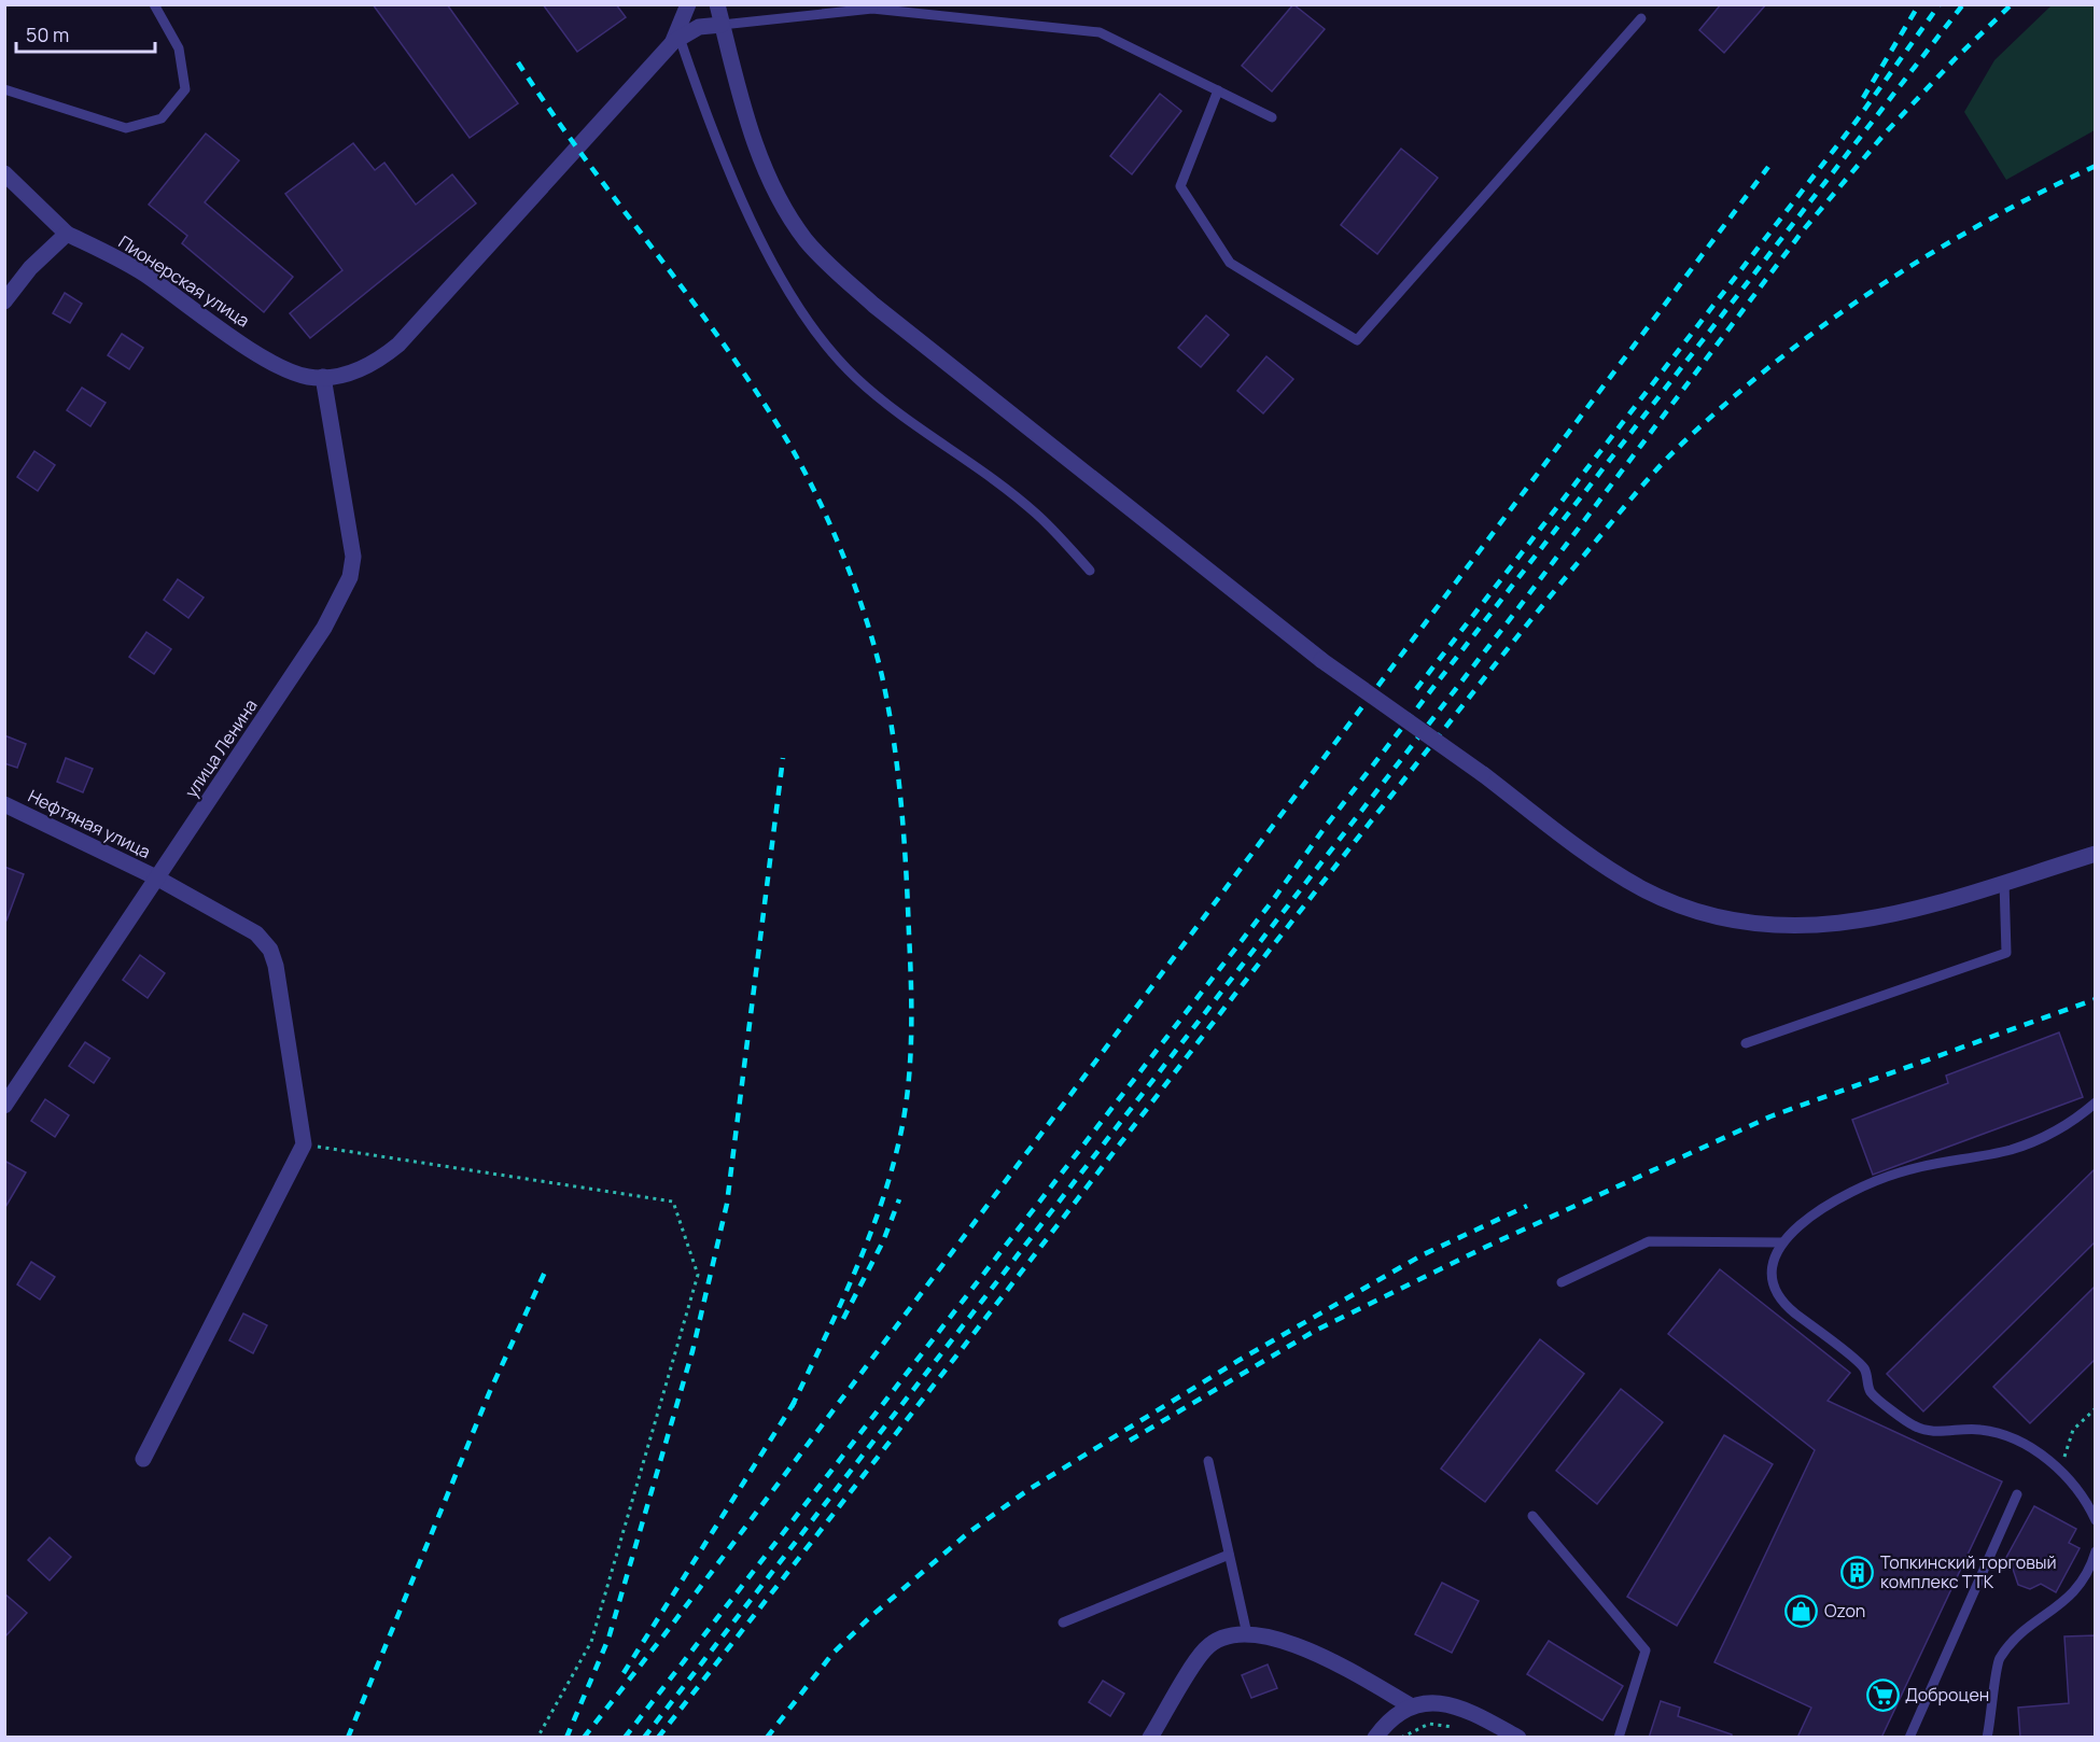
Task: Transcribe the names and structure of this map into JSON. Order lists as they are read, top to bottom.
{
  "streets": {
    "street": ["Пионерская улица", "улица Ленина", "Нефтяная улица"]
  },
  "crossings": [
    ["Пионерская улица", "улица Ленина"],
    ["улица Ленина", "Нефтяная улица"]
  ],
  "places": {
    "building": ["Топкинский торговый комплекс ТТК"],
    "shop": ["Ozon"],
    "supermarket": ["Доброцен"]
  },
  "scale_bar": "50 m"
}
